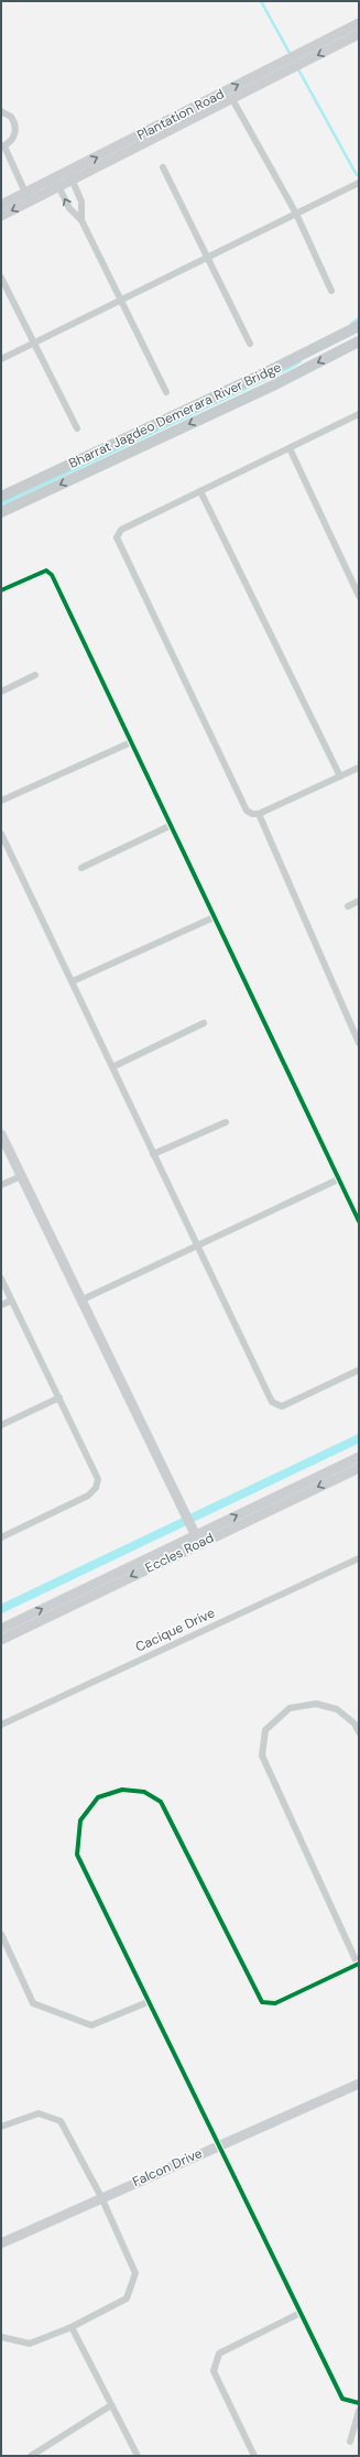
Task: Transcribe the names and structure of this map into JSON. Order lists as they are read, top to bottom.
{
  "streets": {
    "main road": ["Bharrat Jagdeo Demerara River Bridge"],
    "street": [
      "Plantation Road",
      "Eccles Road",
      "Cacique Drive",
      "Falcon Drive"
    ]
  }
}
